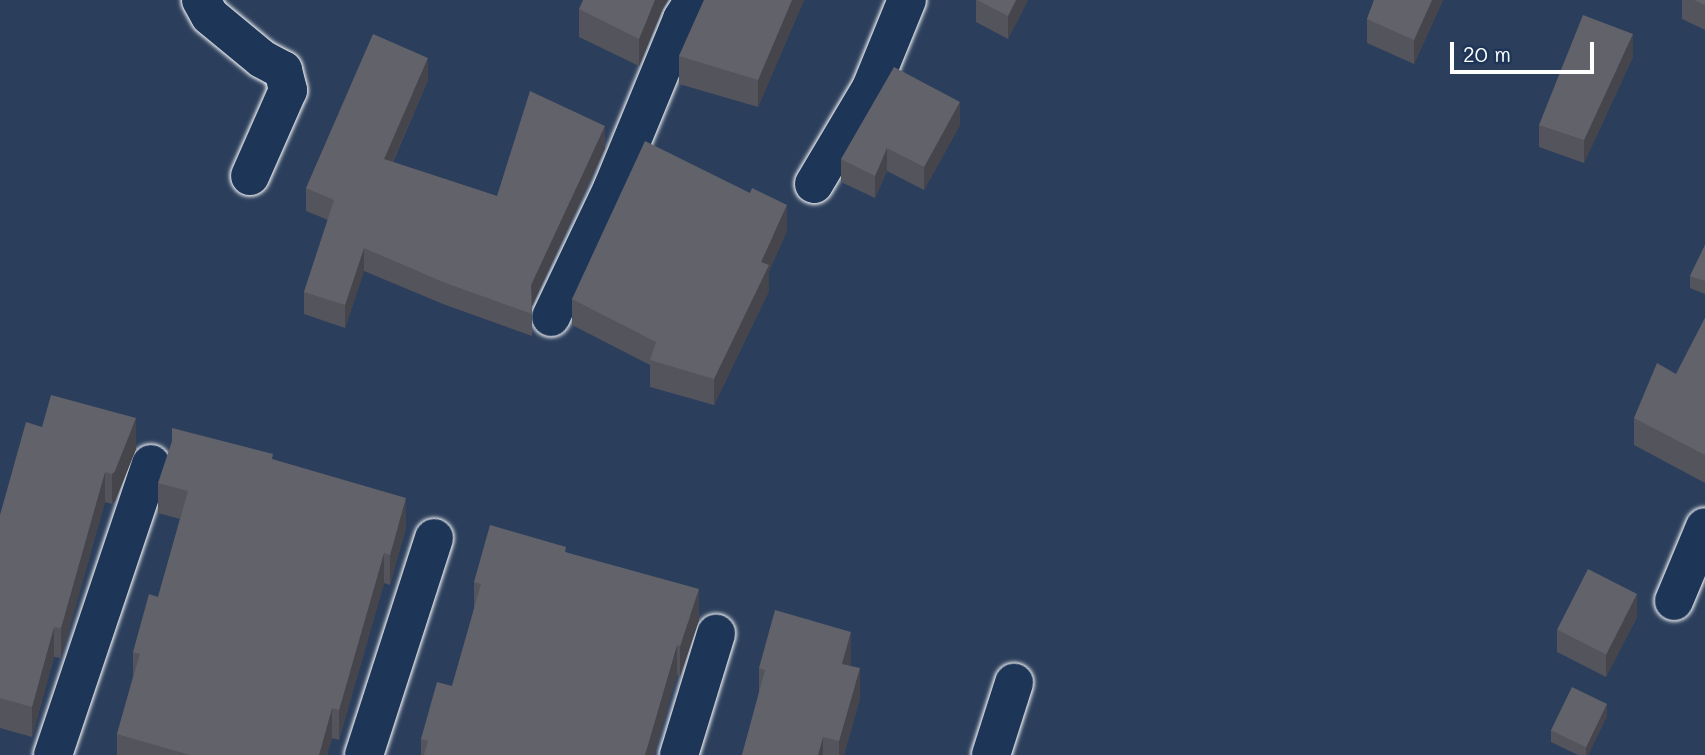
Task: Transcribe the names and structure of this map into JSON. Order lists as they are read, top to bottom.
{
  "scale_bar": "20 m"
}
